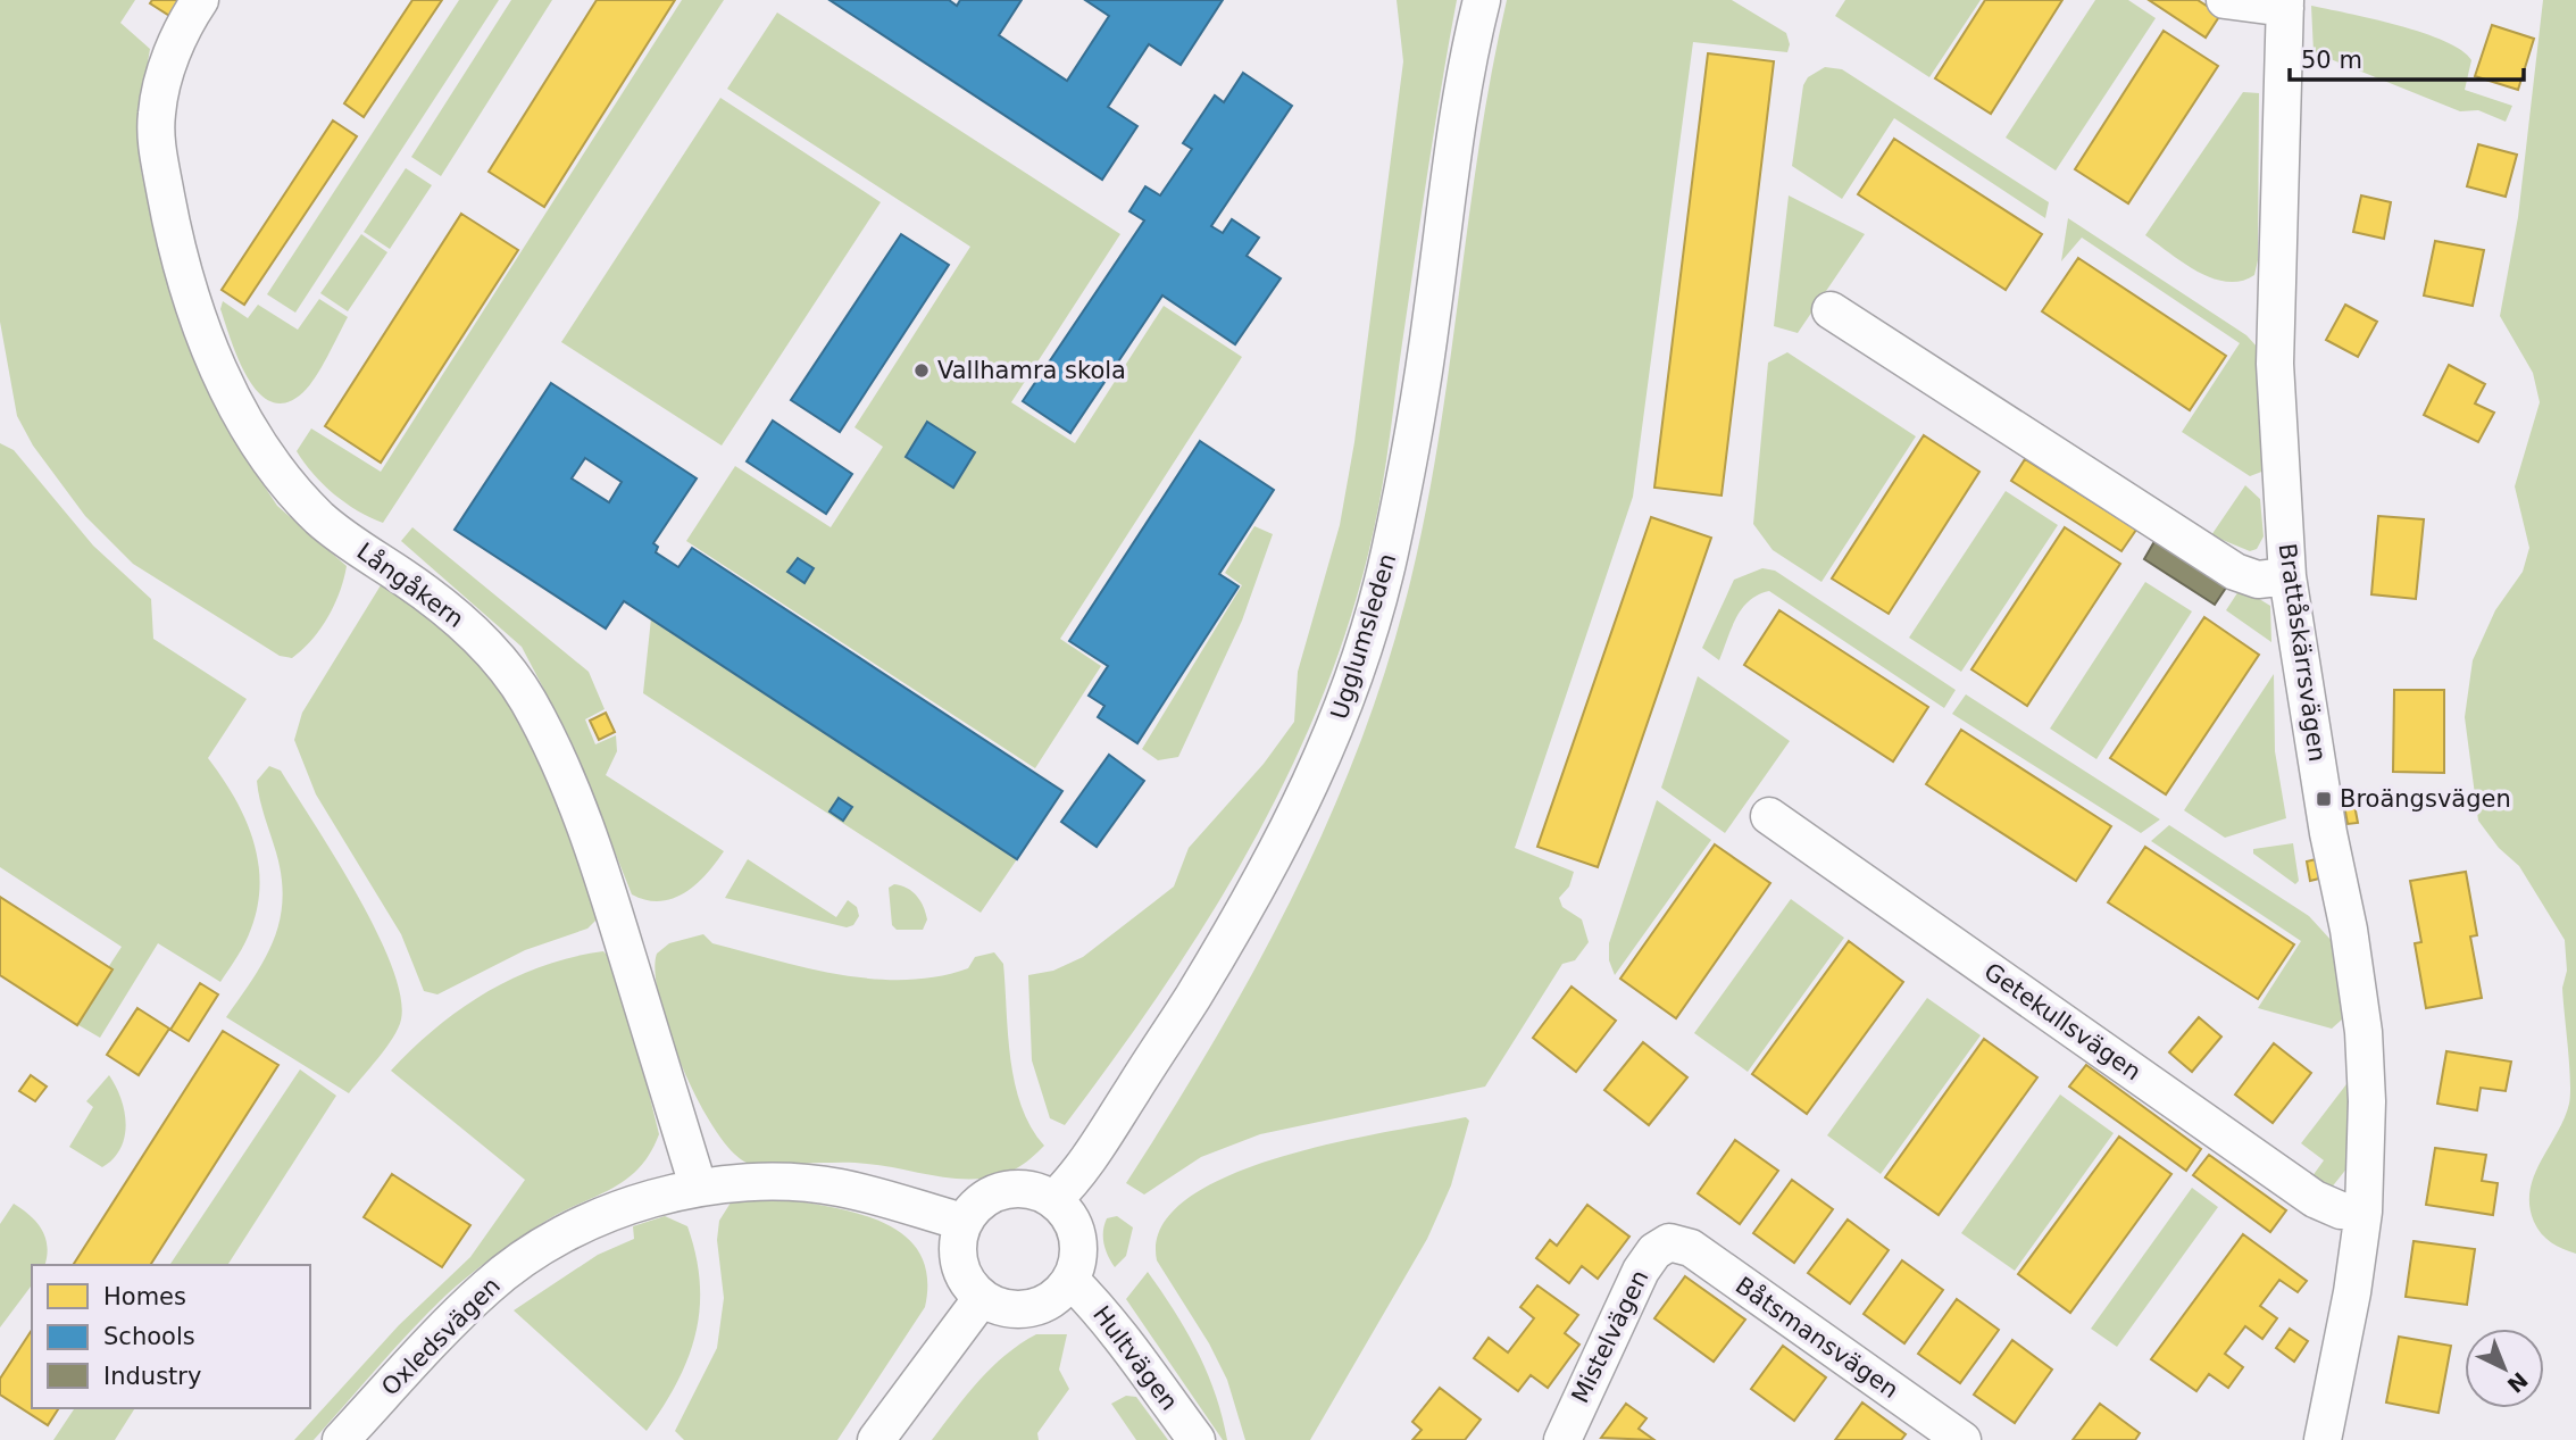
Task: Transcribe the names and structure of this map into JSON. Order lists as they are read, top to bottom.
{
  "streets": {
    "street": [
      "Långåkern",
      "Ugglumsleden",
      "Brattåskärrsvägen",
      "Getekullsvägen",
      "Oxledsvägen",
      "Mistelvägen",
      "Båtsmansvägen",
      "Hultvägen"
    ]
  },
  "crossings": [
    ["Långåkern", "Oxledsvägen"],
    ["Ugglumsleden", "Oxledsvägen"],
    ["Ugglumsleden", "Hultvägen"],
    ["Brattåskärrsvägen", "Getekullsvägen"],
    ["Oxledsvägen", "Hultvägen"],
    ["Mistelvägen", "Båtsmansvägen"]
  ],
  "places": {
    "other": ["Vallhamra skola"],
    "transit": ["Broängsvägen"]
  },
  "legend": ["Homes", "Schools", "Industry"],
  "scale_bar": "50 m",
  "north": "bottom right"
}
